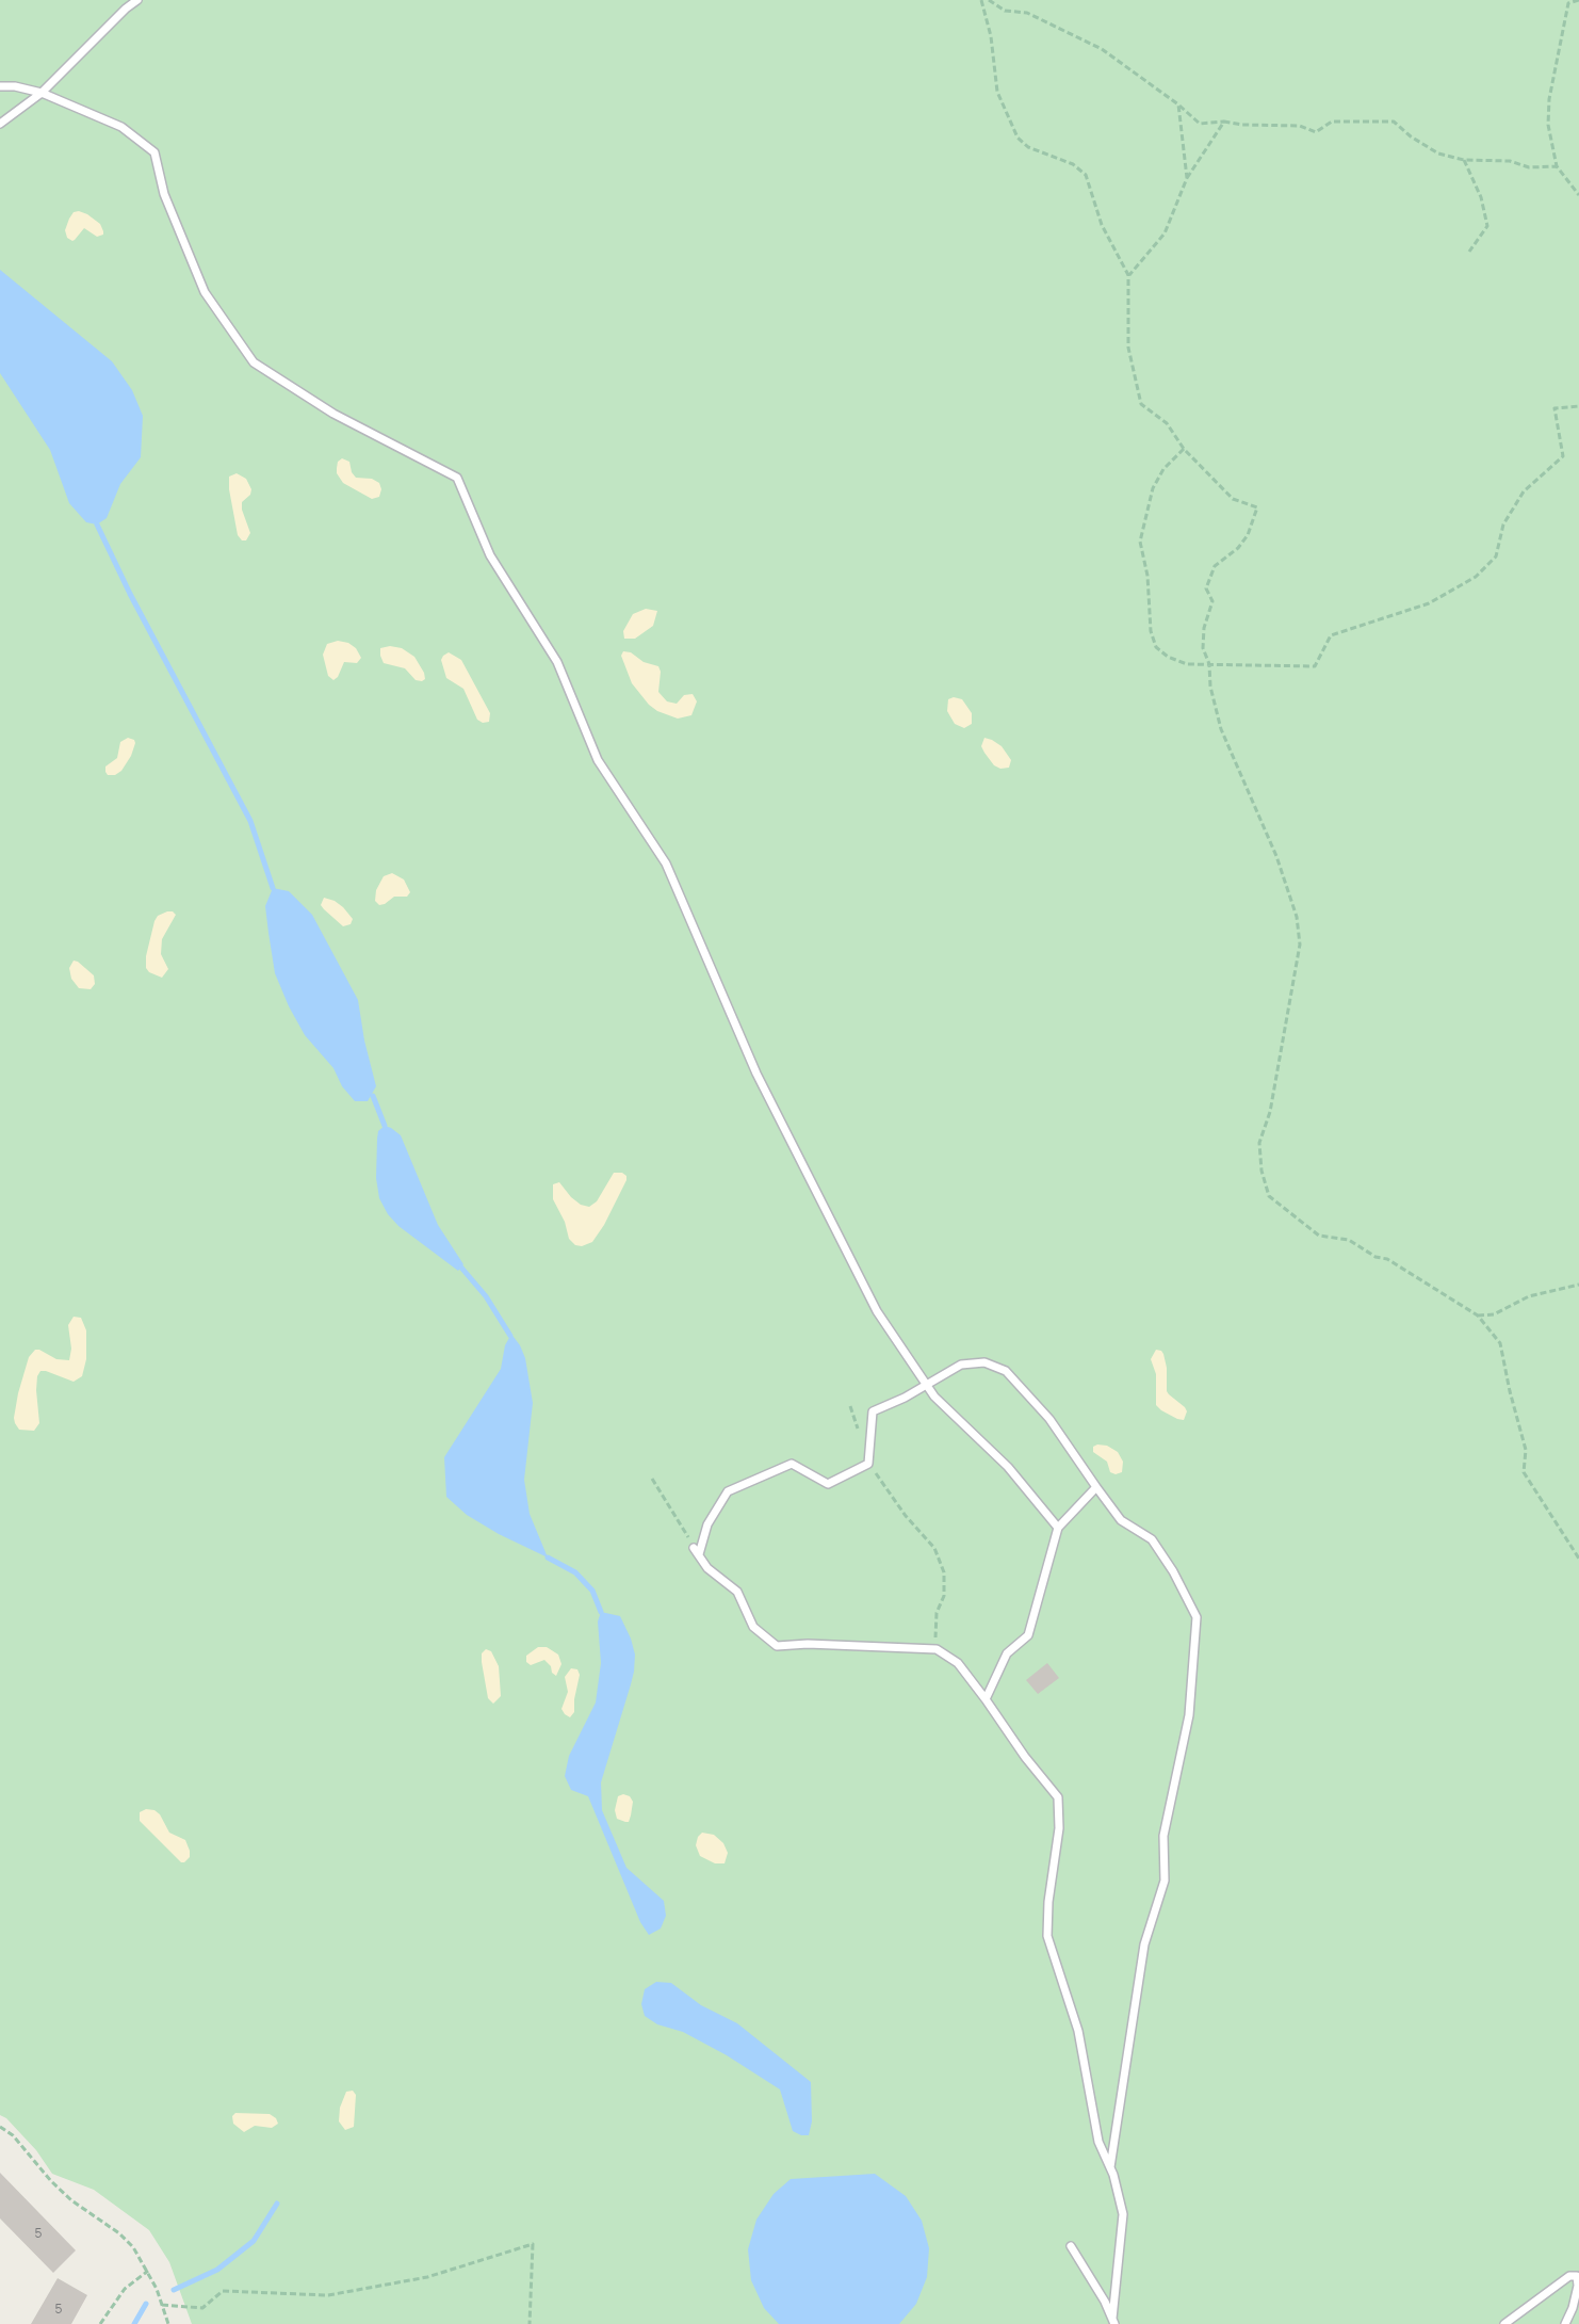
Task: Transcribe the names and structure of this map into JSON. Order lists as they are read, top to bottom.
{
  "house_numbers": ["5", "5"]
}
